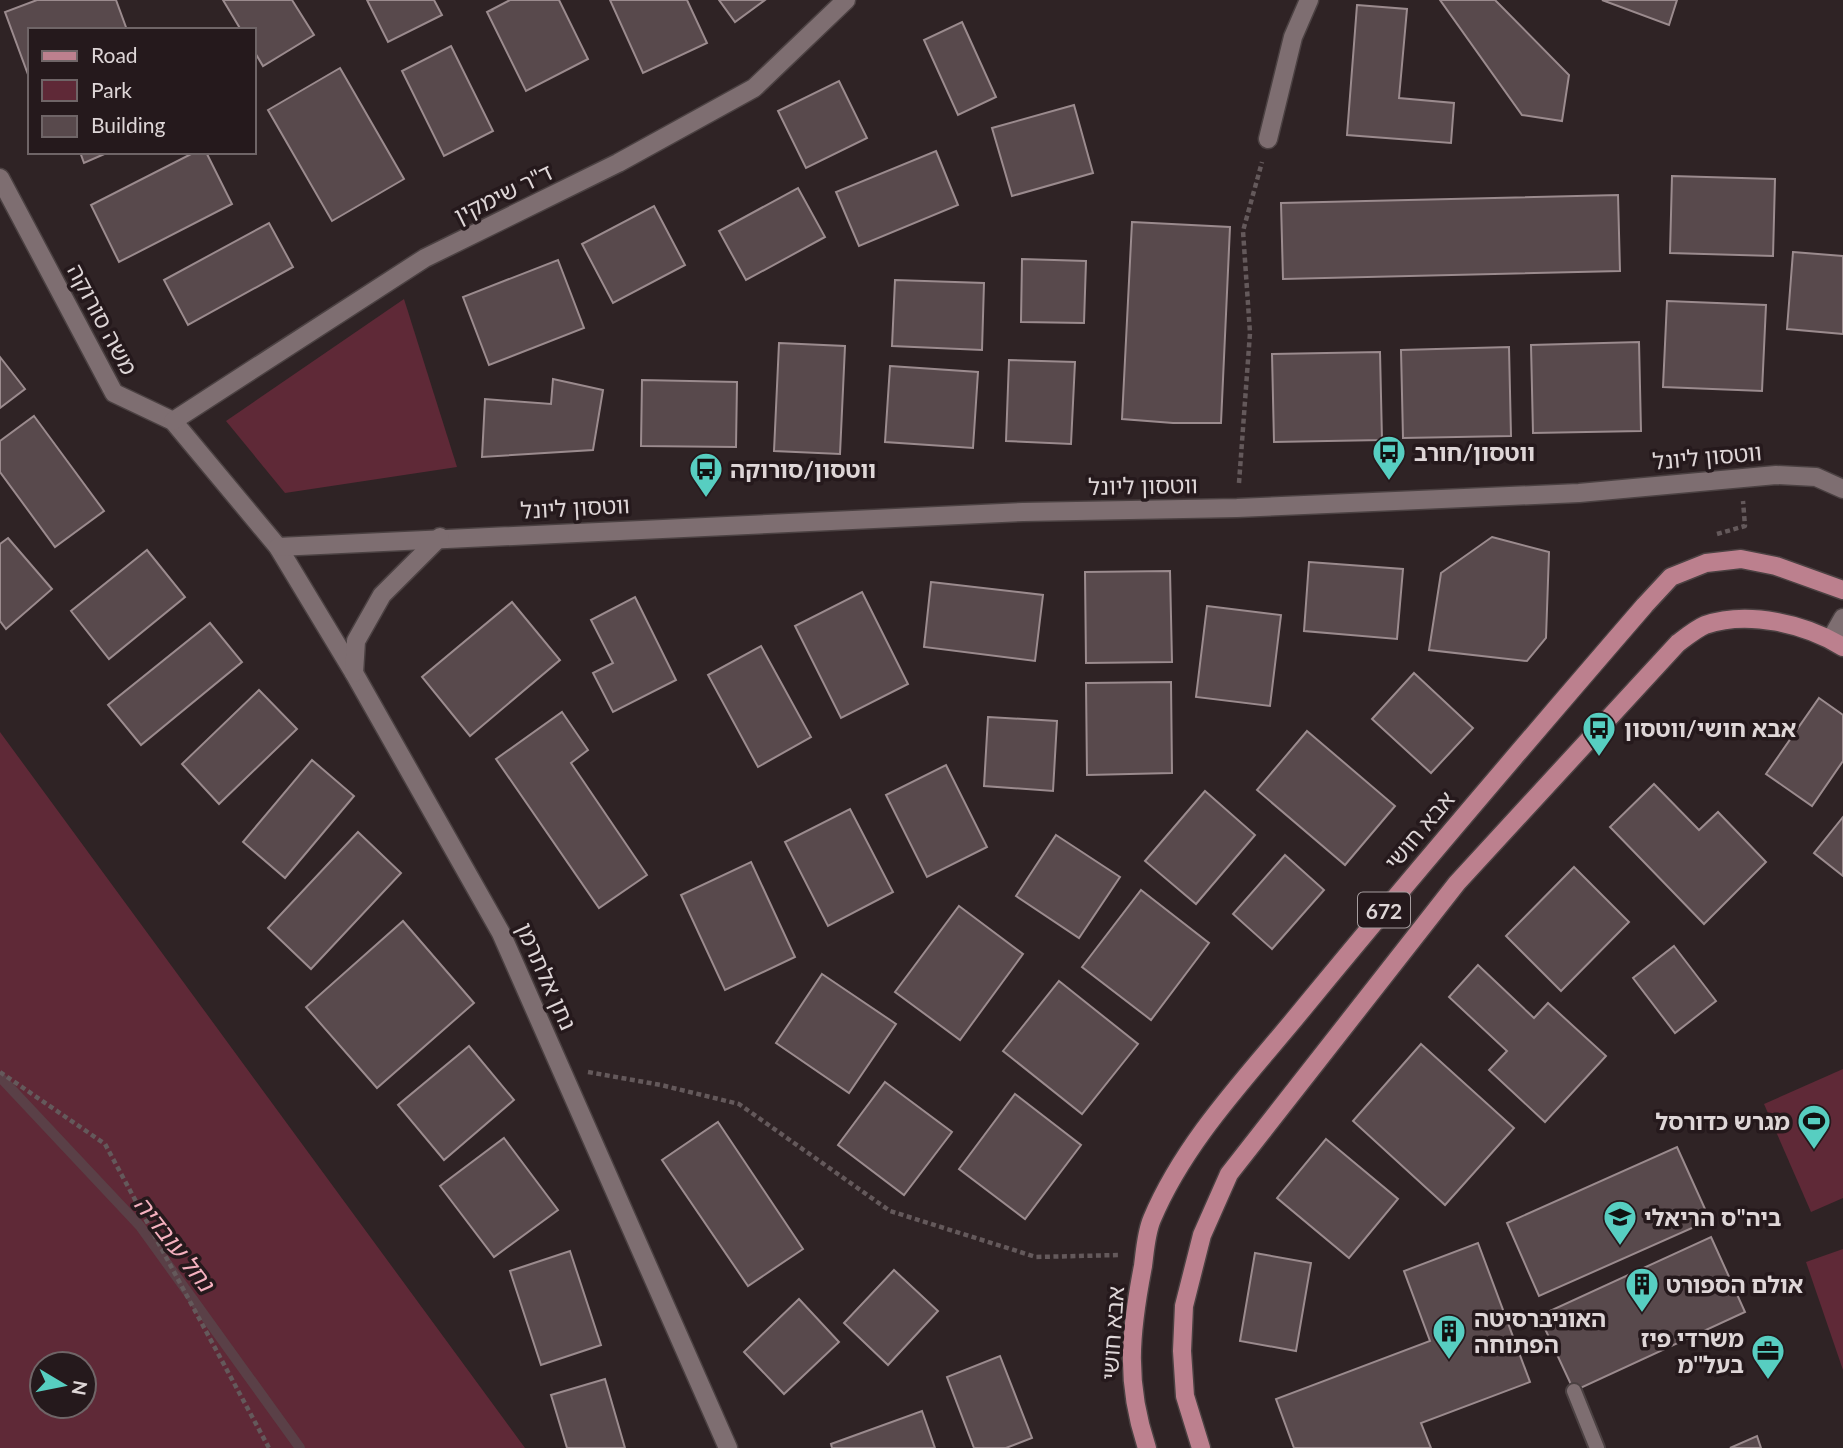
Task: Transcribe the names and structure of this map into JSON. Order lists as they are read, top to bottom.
{
  "streets": {
    "main road": ["אבא חושי", "672"],
    "street": [
      "ד\"ר שימקין",
      "משה סורוקה",
      "ווטסון ליונל",
      "נתן אלתרמן"
    ]
  },
  "crossings": [
    ["ד\"ר שימקין", "משה סורוקה"],
    ["משה סורוקה", "ווטסון ליונל"],
    ["משה סורוקה", "נתן אלתרמן"],
    ["ווטסון ליונל", "נתן אלתרמן"]
  ],
  "water": ["נחל עובדיה"],
  "places": {
    "bus stop": ["ווטסון/חורב", "ווטסון/סורוקה", "אבא חושי/ווטסון"],
    "sports": ["מגרש כדורסל"],
    "school or university": ["ביה\"ס הריאלי"],
    "building": ["אולם הספורט", "האוניברסיטה הפתוחה"],
    "office": ["משרדי פיז בעל''מ"]
  },
  "legend": ["Road", "Park", "Building"],
  "north": "right"
}
